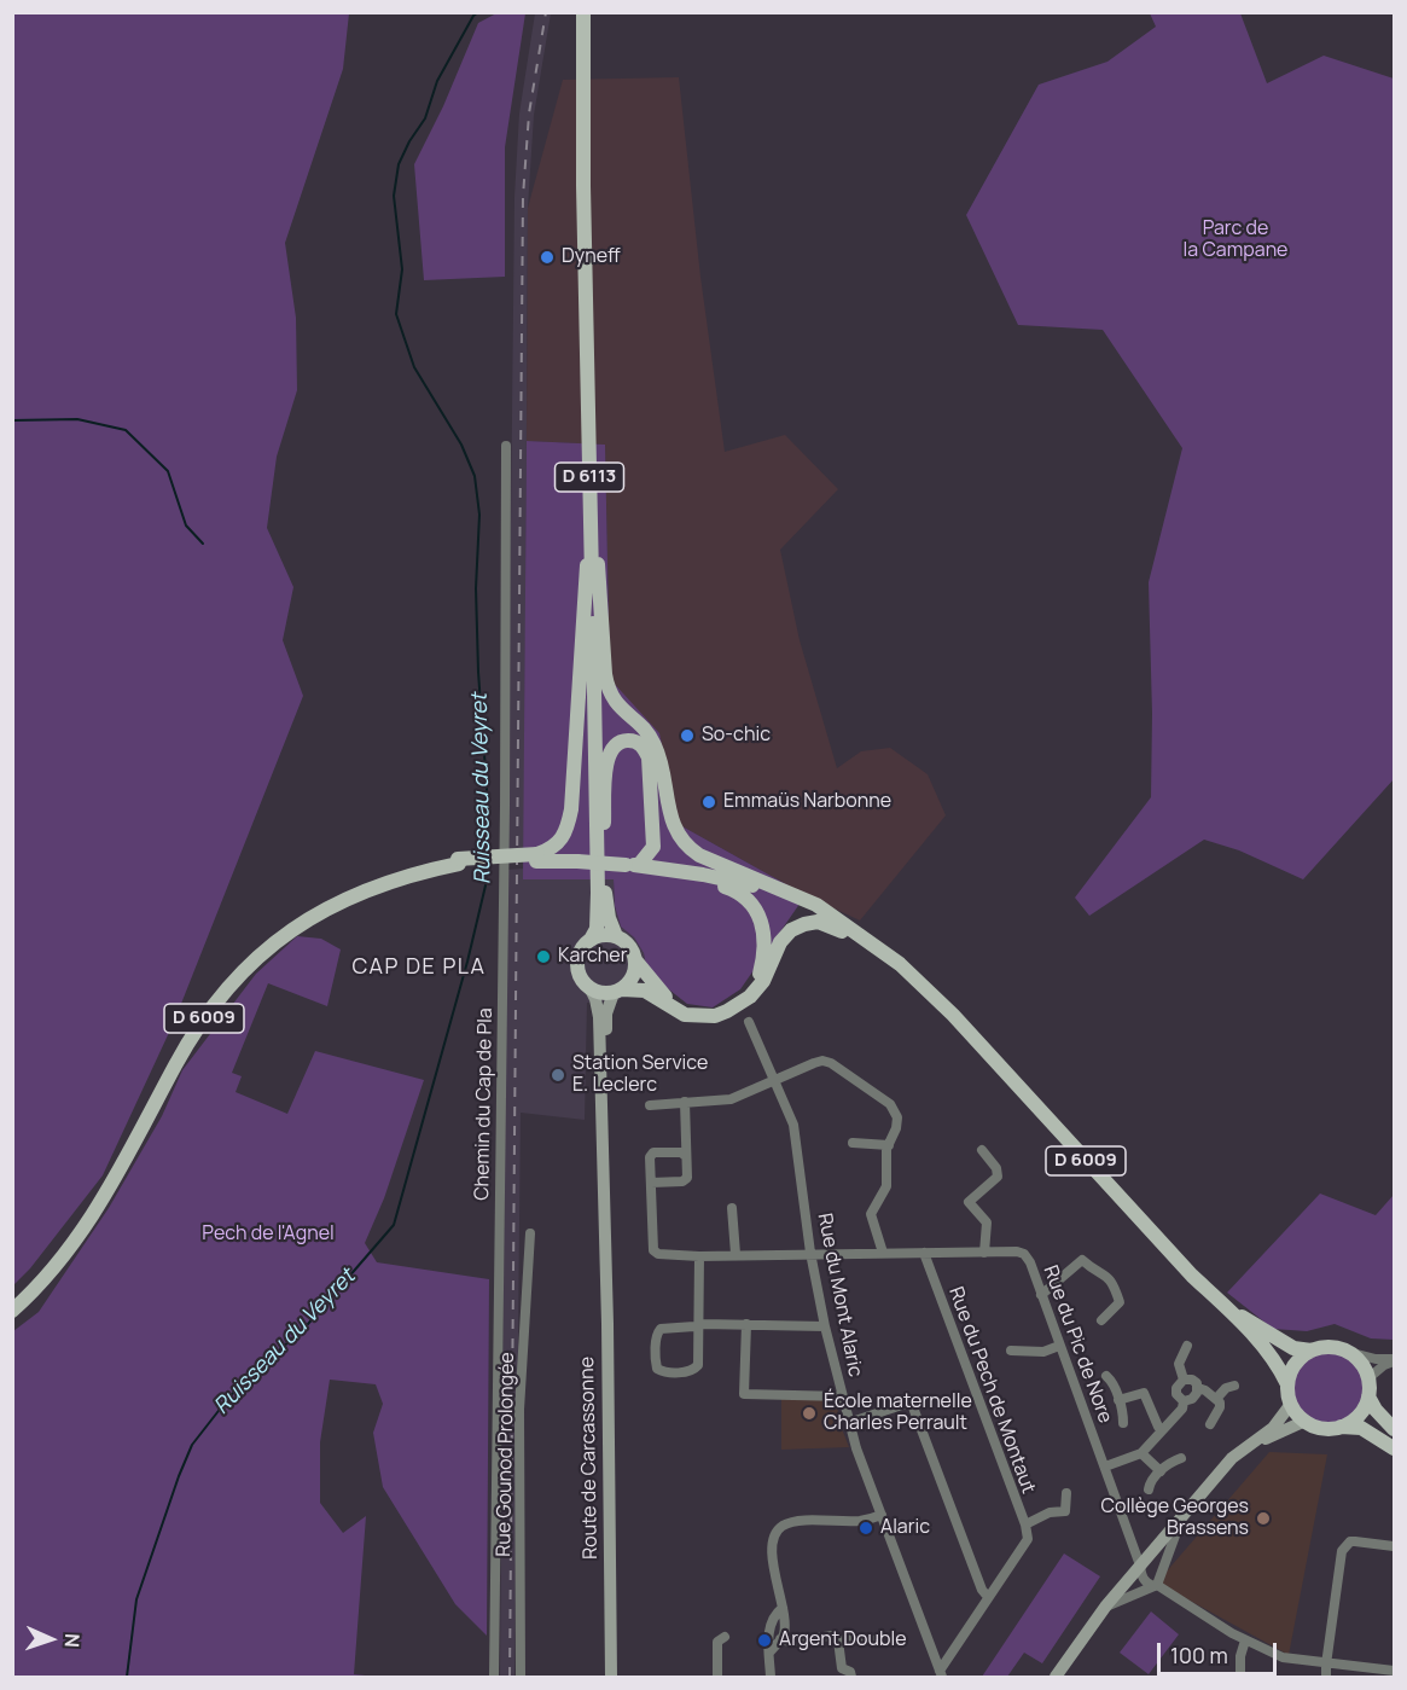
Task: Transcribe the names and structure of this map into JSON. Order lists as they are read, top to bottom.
{
  "streets": {
    "main road": ["D 6113", "D 6009", "Route de Carcassonne"],
    "street": [
      "Chemin du Cap de Pla",
      "Rue du Mont Alaric",
      "Rue du Pic de Nore",
      "Rue du Pech de Montaut",
      "Rue Gounod Prolongée"
    ]
  },
  "crossings": [
    ["D 6113", "Route de Carcassonne"],
    ["Rue du Mont Alaric", "Rue du Pic de Nore"],
    ["Rue du Pic de Nore", "Rue du Pech de Montaut"]
  ],
  "districts": ["CAP DE PLA"],
  "water": ["Ruisseau du Veyret"],
  "parks": ["Parc de la Campane", "Pech de l'Agnel"],
  "places": [
    "Dyneff",
    "So-chic",
    "Emmaüs Narbonne",
    "Karcher",
    "Station Service E. Leclerc",
    "École maternelle Charles Perrault",
    "Collège Georges Brassens",
    "Alaric",
    "Argent Double"
  ],
  "scale_bar": "100 m",
  "north": "right"
}
